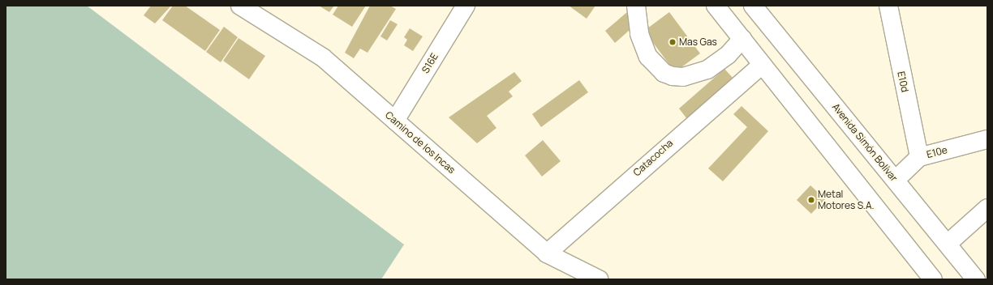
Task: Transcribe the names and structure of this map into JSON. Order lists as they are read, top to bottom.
{
  "streets": {
    "main road": [
      "S16E",
      "E10d",
      "Camino de los Incas",
      "Avenida Simón Bolívar",
      "E10e",
      "Catacocha"
    ]
  },
  "crossings": [
    ["S16E", "Camino de los Incas"],
    ["E10d", "E10e"],
    ["Camino de los Incas", "Catacocha"],
    ["Avenida Simón Bolívar", "E10e"]
  ],
  "places": ["Mas Gas", "Metal Motores S.A."]
}
